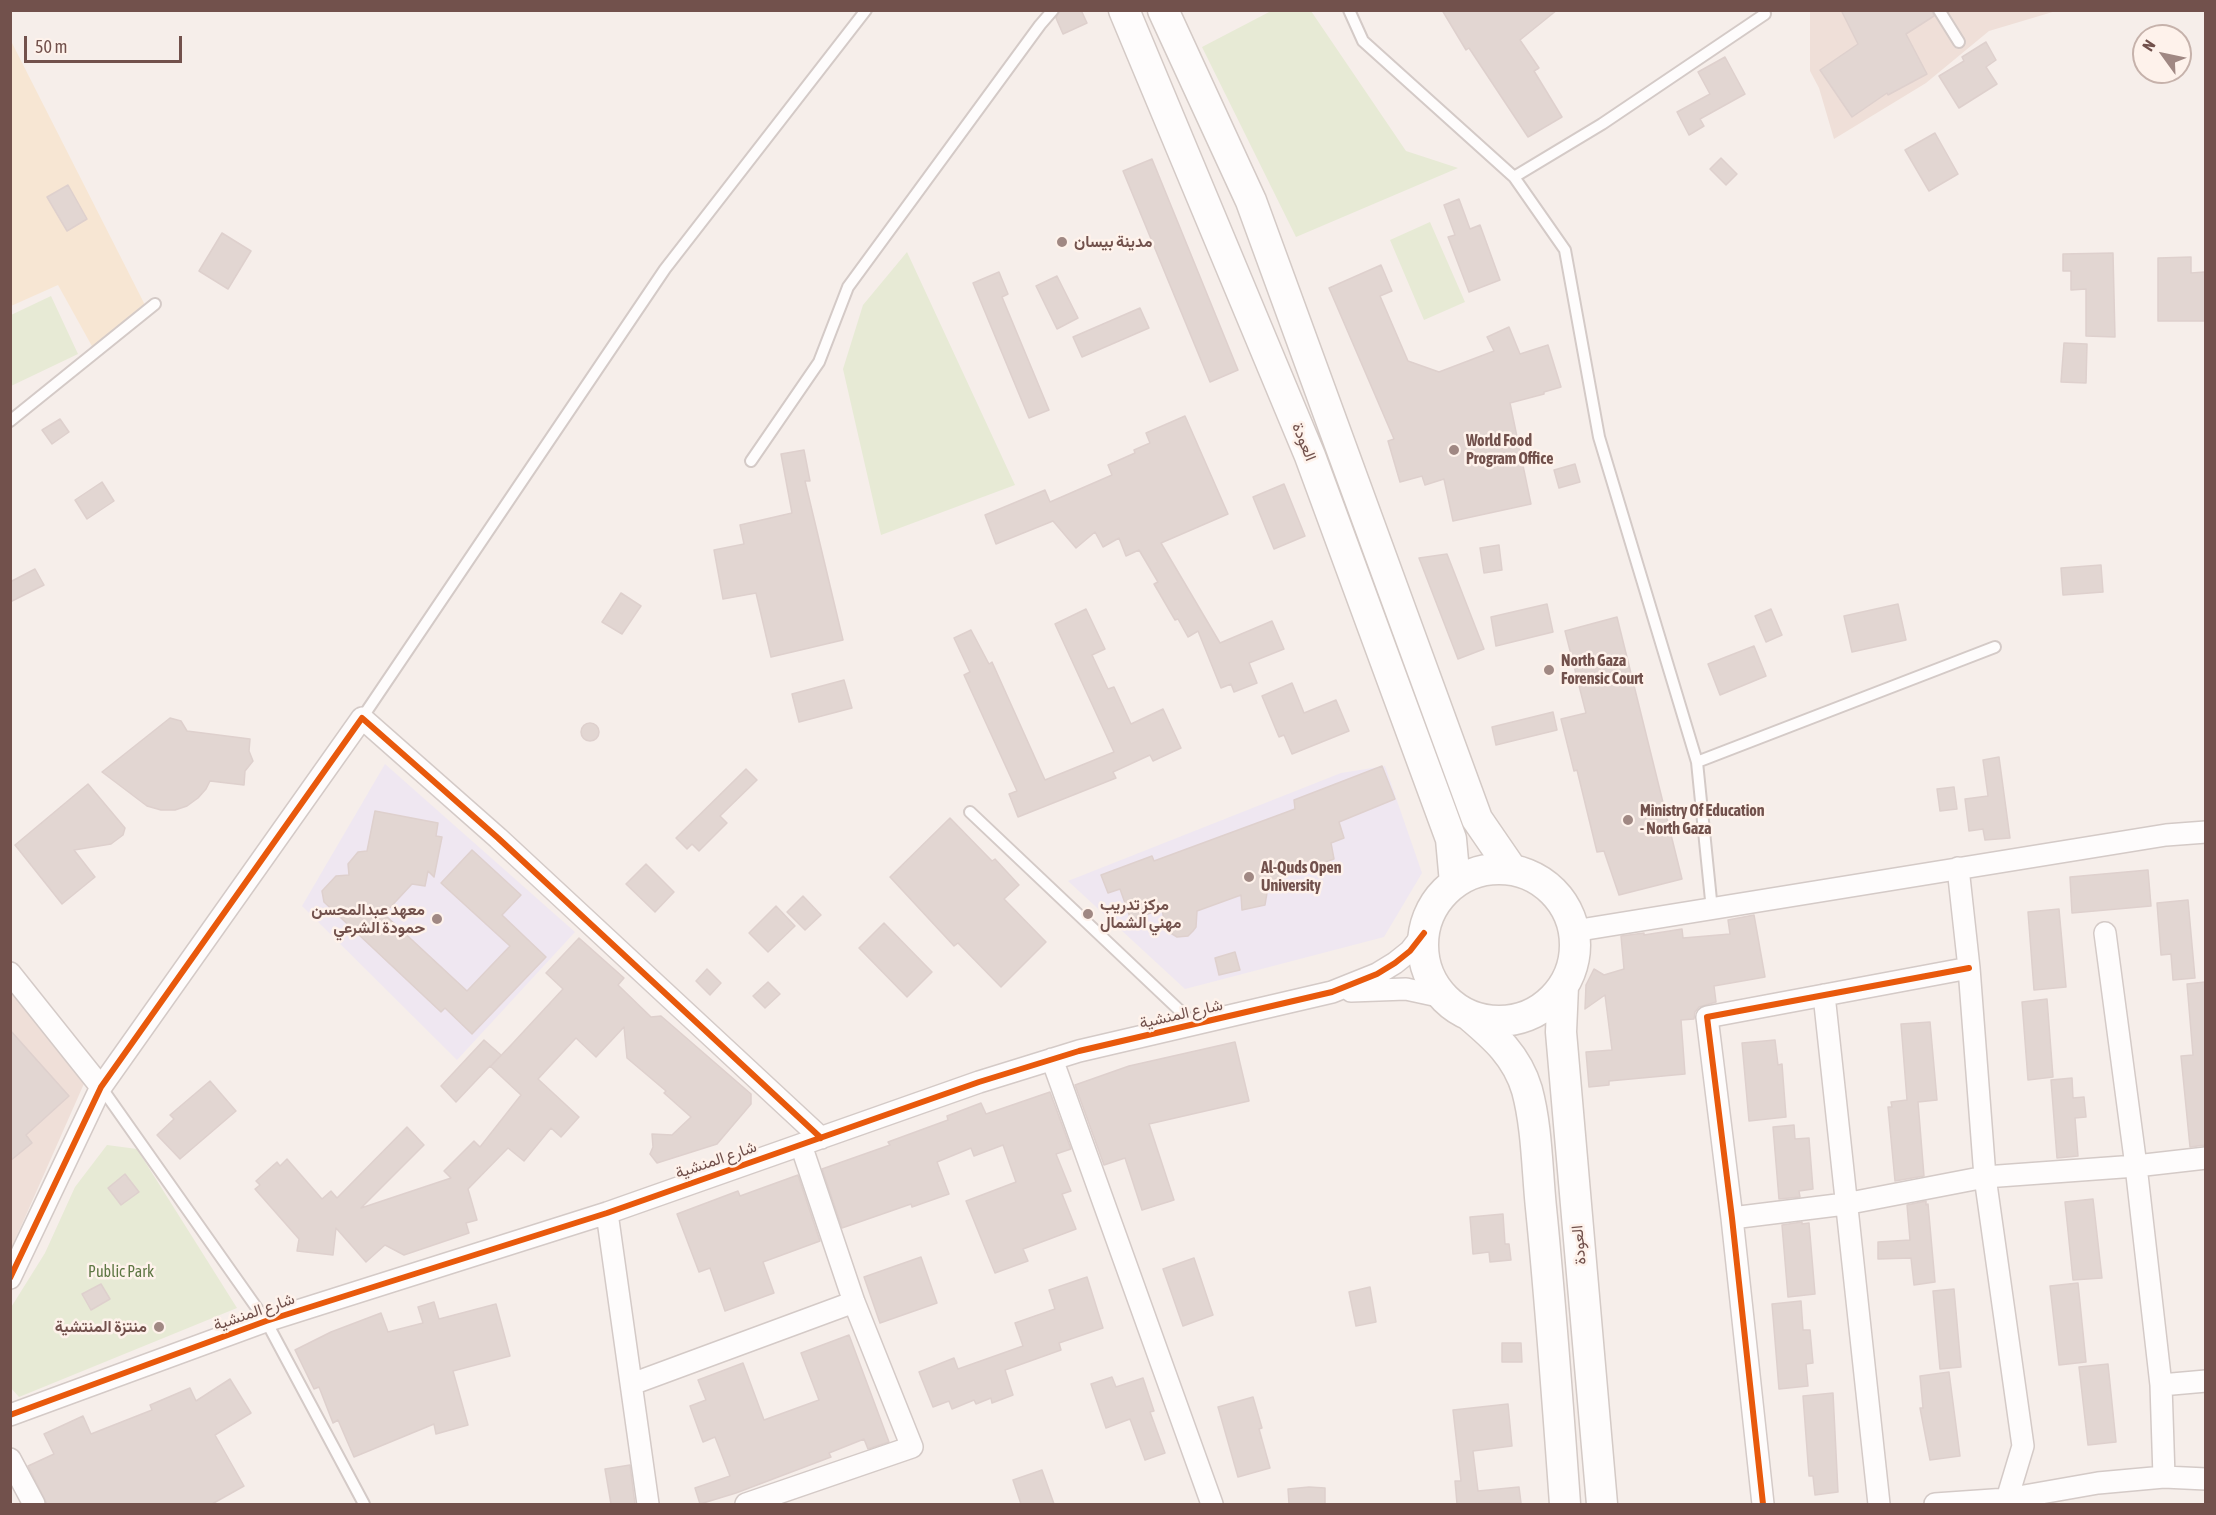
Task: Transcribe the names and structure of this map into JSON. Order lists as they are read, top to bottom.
{
  "streets": {
    "main road": ["العودة"],
    "street": ["شارع المنشية"]
  },
  "crossings": [
    ["العودة", "شارع المنشية"]
  ],
  "parks": ["Public Park"],
  "places": [
    "مدينة بيسان",
    "World Food Program Office",
    "North Gaza Forensic Court",
    "Ministry Of Education - North Gaza",
    "Al-Quds Open University",
    "مركز تدريب مهني الشمال",
    "معهد عبدالمحسن حمودة الشرعي",
    "منتزة المنتشية"
  ],
  "scale_bar": "50 m",
  "north": "top left"
}
